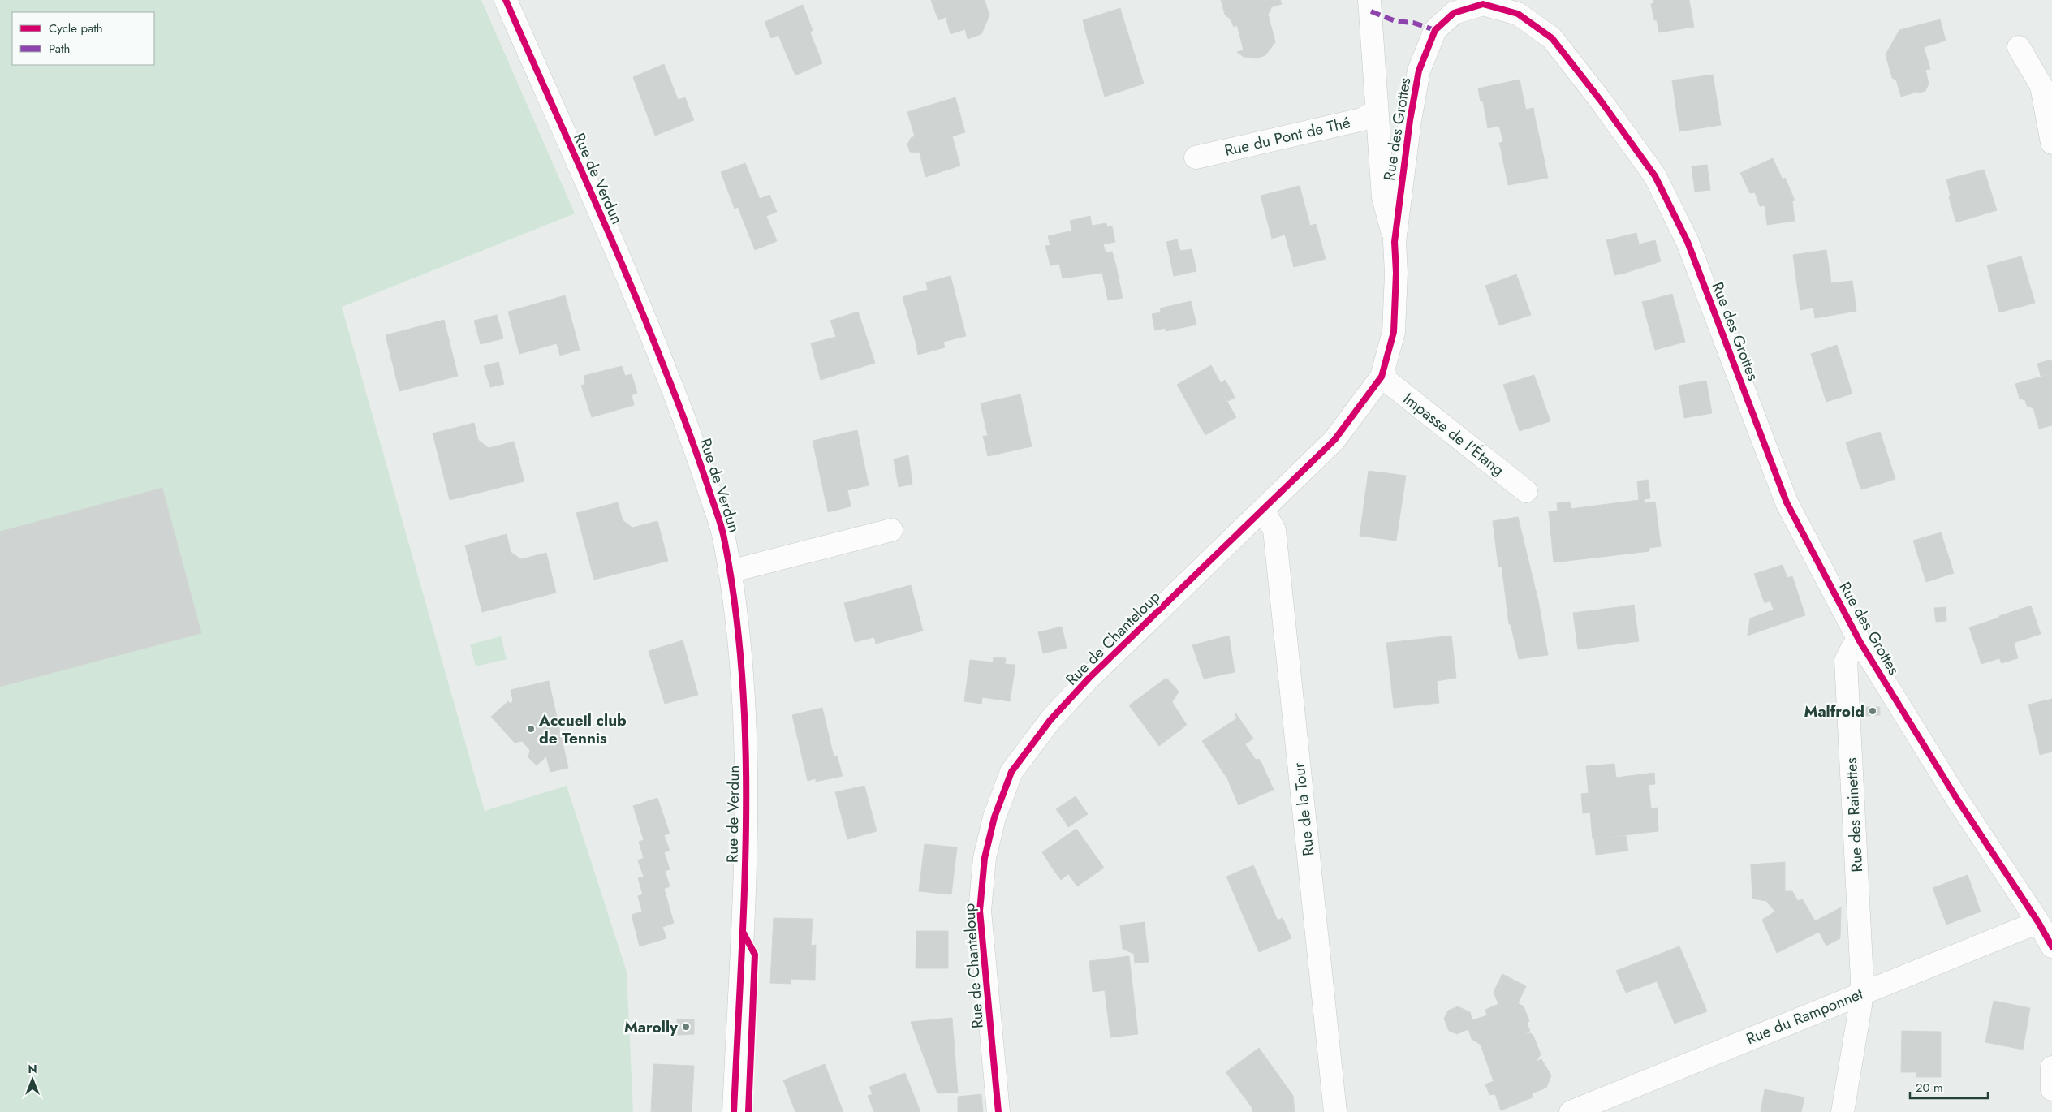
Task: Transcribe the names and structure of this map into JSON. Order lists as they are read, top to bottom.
{
  "streets": {
    "street": [
      "Rue des Grottes",
      "Rue du Pont de Thé",
      "Rue de Verdun",
      "Impasse de l'Étang",
      "Rue de Chanteloup",
      "Rue de la Tour",
      "Rue des Rainettes",
      "Rue du Ramponnet"
    ]
  },
  "crossings": [
    ["Rue des Grottes", "Rue de Chanteloup"],
    ["Rue des Grottes", "Rue des Rainettes"],
    ["Rue des Grottes", "Rue du Ramponnet"],
    ["Impasse de l'Étang", "Rue de Chanteloup"],
    ["Rue de Chanteloup", "Rue de la Tour"],
    ["Rue des Rainettes", "Rue du Ramponnet"]
  ],
  "places": ["Malfroid", "Accueil club de Tennis", "Marolly"],
  "legend": ["Cycle path", "Path"],
  "scale_bar": "20 m",
  "north": "top"
}
